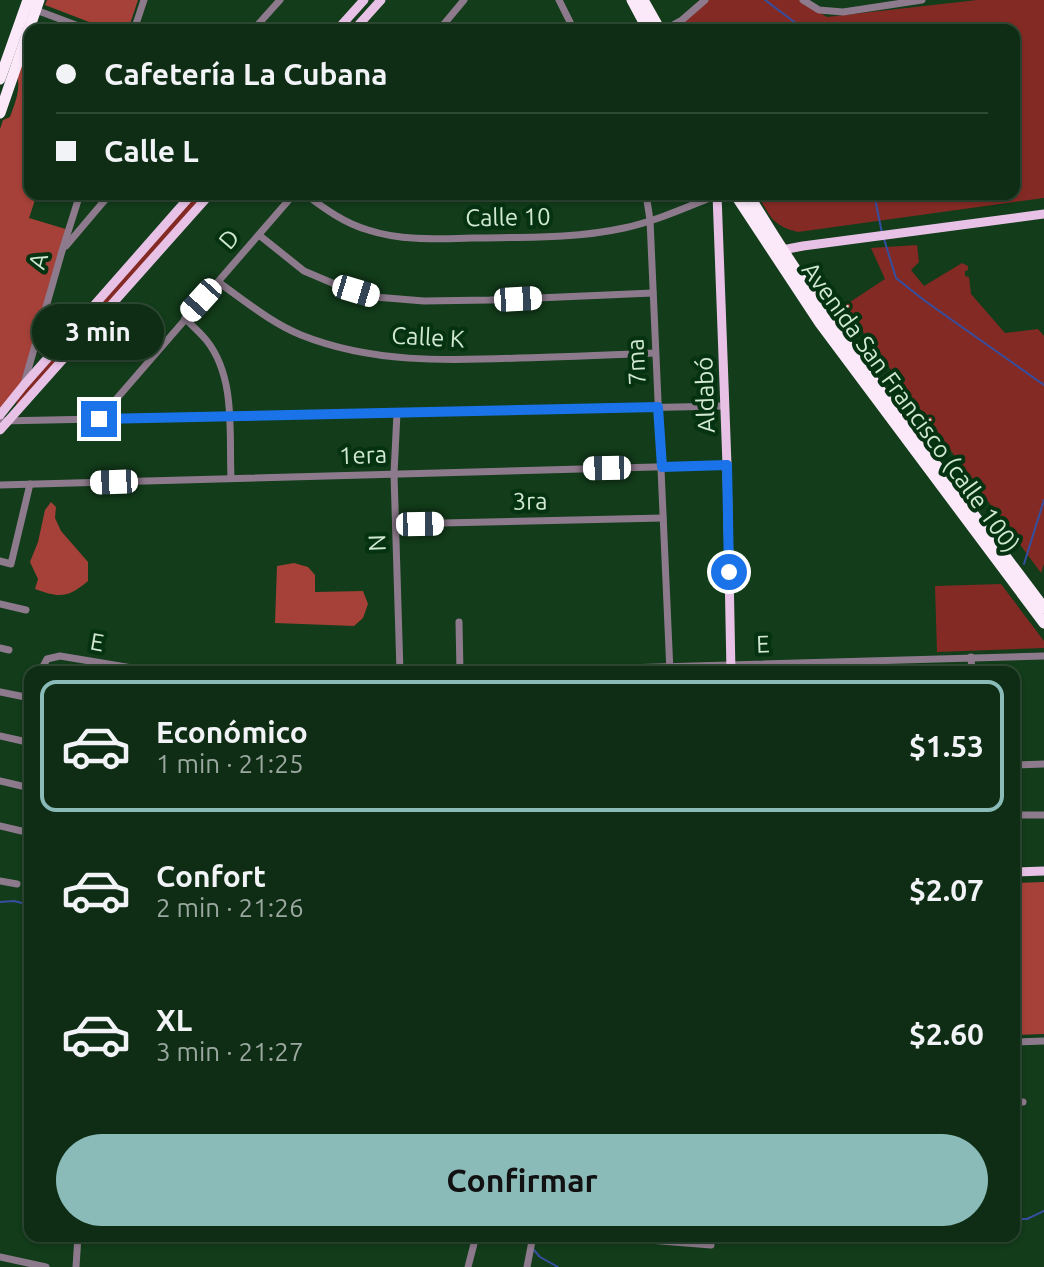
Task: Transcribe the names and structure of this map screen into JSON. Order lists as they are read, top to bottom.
{
  "streets": {
    "highway": ["Avenida San Francisco (calle 100)"],
    "main road": ["Aldabó"],
    "street": [
      "Calle 10",
      "D",
      "A",
      "Calle K",
      "7ma",
      "1era",
      "3ra",
      "N",
      "E"
    ]
  },
  "crossings": [
    ["Calle 10", "7ma"],
    ["D", "Calle K"],
    ["Calle K", "7ma"],
    ["7ma", "1era"],
    ["7ma", "3ra"],
    ["Aldabó", "1era"],
    ["1era", "N"],
    ["3ra", "N"]
  ],
  "page": {
    "banner": ["Cafetería La Cubana", "Calle L"],
    "bubble": "3 min",
    "list": [
      {
        "name": "Económico",
        "note": "1 min · 21:25",
        "value": "$1.53"
      },
      {
        "name": "Confort",
        "note": "2 min · 21:26",
        "value": "$2.07"
      },
      {
        "name": "XL",
        "note": "3 min · 21:27",
        "value": "$2.60"
      }
    ],
    "buttons": "Confirmar"
  }
}
